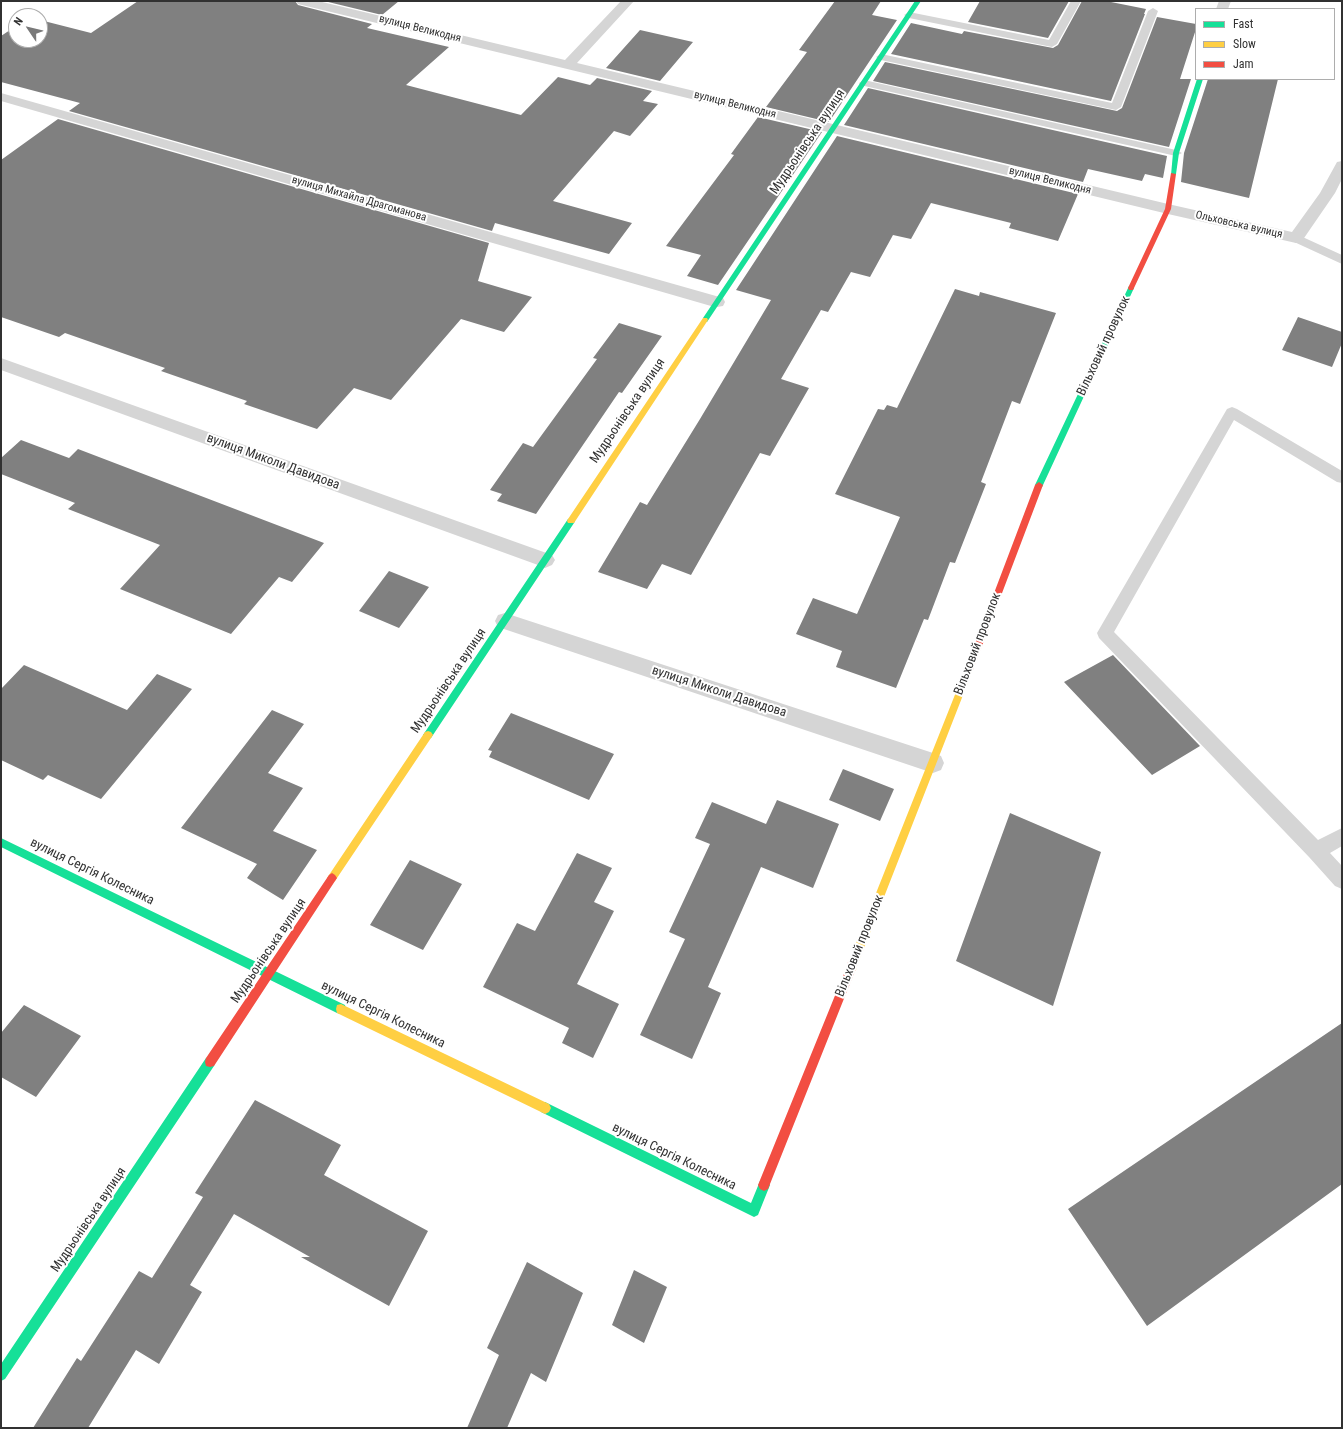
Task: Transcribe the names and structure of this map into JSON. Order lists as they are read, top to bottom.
{
  "streets": {
    "street": [
      "вулиця Великодня",
      "Мудрьонівська вулиця",
      "вулиця Михайла Драгоманова",
      "Ольховська вулиця",
      "Вільховий провулок",
      "вулиця Миколи Давидова",
      "вулиця Сергія Колесника"
    ]
  },
  "crossings": [
    ["вулиця Великодня", "Мудрьонівська вулиця"],
    ["вулиця Великодня", "Ольховська вулиця"],
    ["вулиця Великодня", "Вільховий провулок"],
    ["Мудрьонівська вулиця", "вулиця Михайла Драгоманова"],
    ["Мудрьонівська вулиця", "вулиця Миколи Давидова"],
    ["Мудрьонівська вулиця", "вулиця Сергія Колесника"],
    ["Ольховська вулиця", "Вільховий провулок"],
    ["Вільховий провулок", "вулиця Миколи Давидова"],
    ["Вільховий провулок", "вулиця Сергія Колесника"]
  ],
  "legend": ["Fast", "Slow", "Jam"],
  "north": "top left"
}
